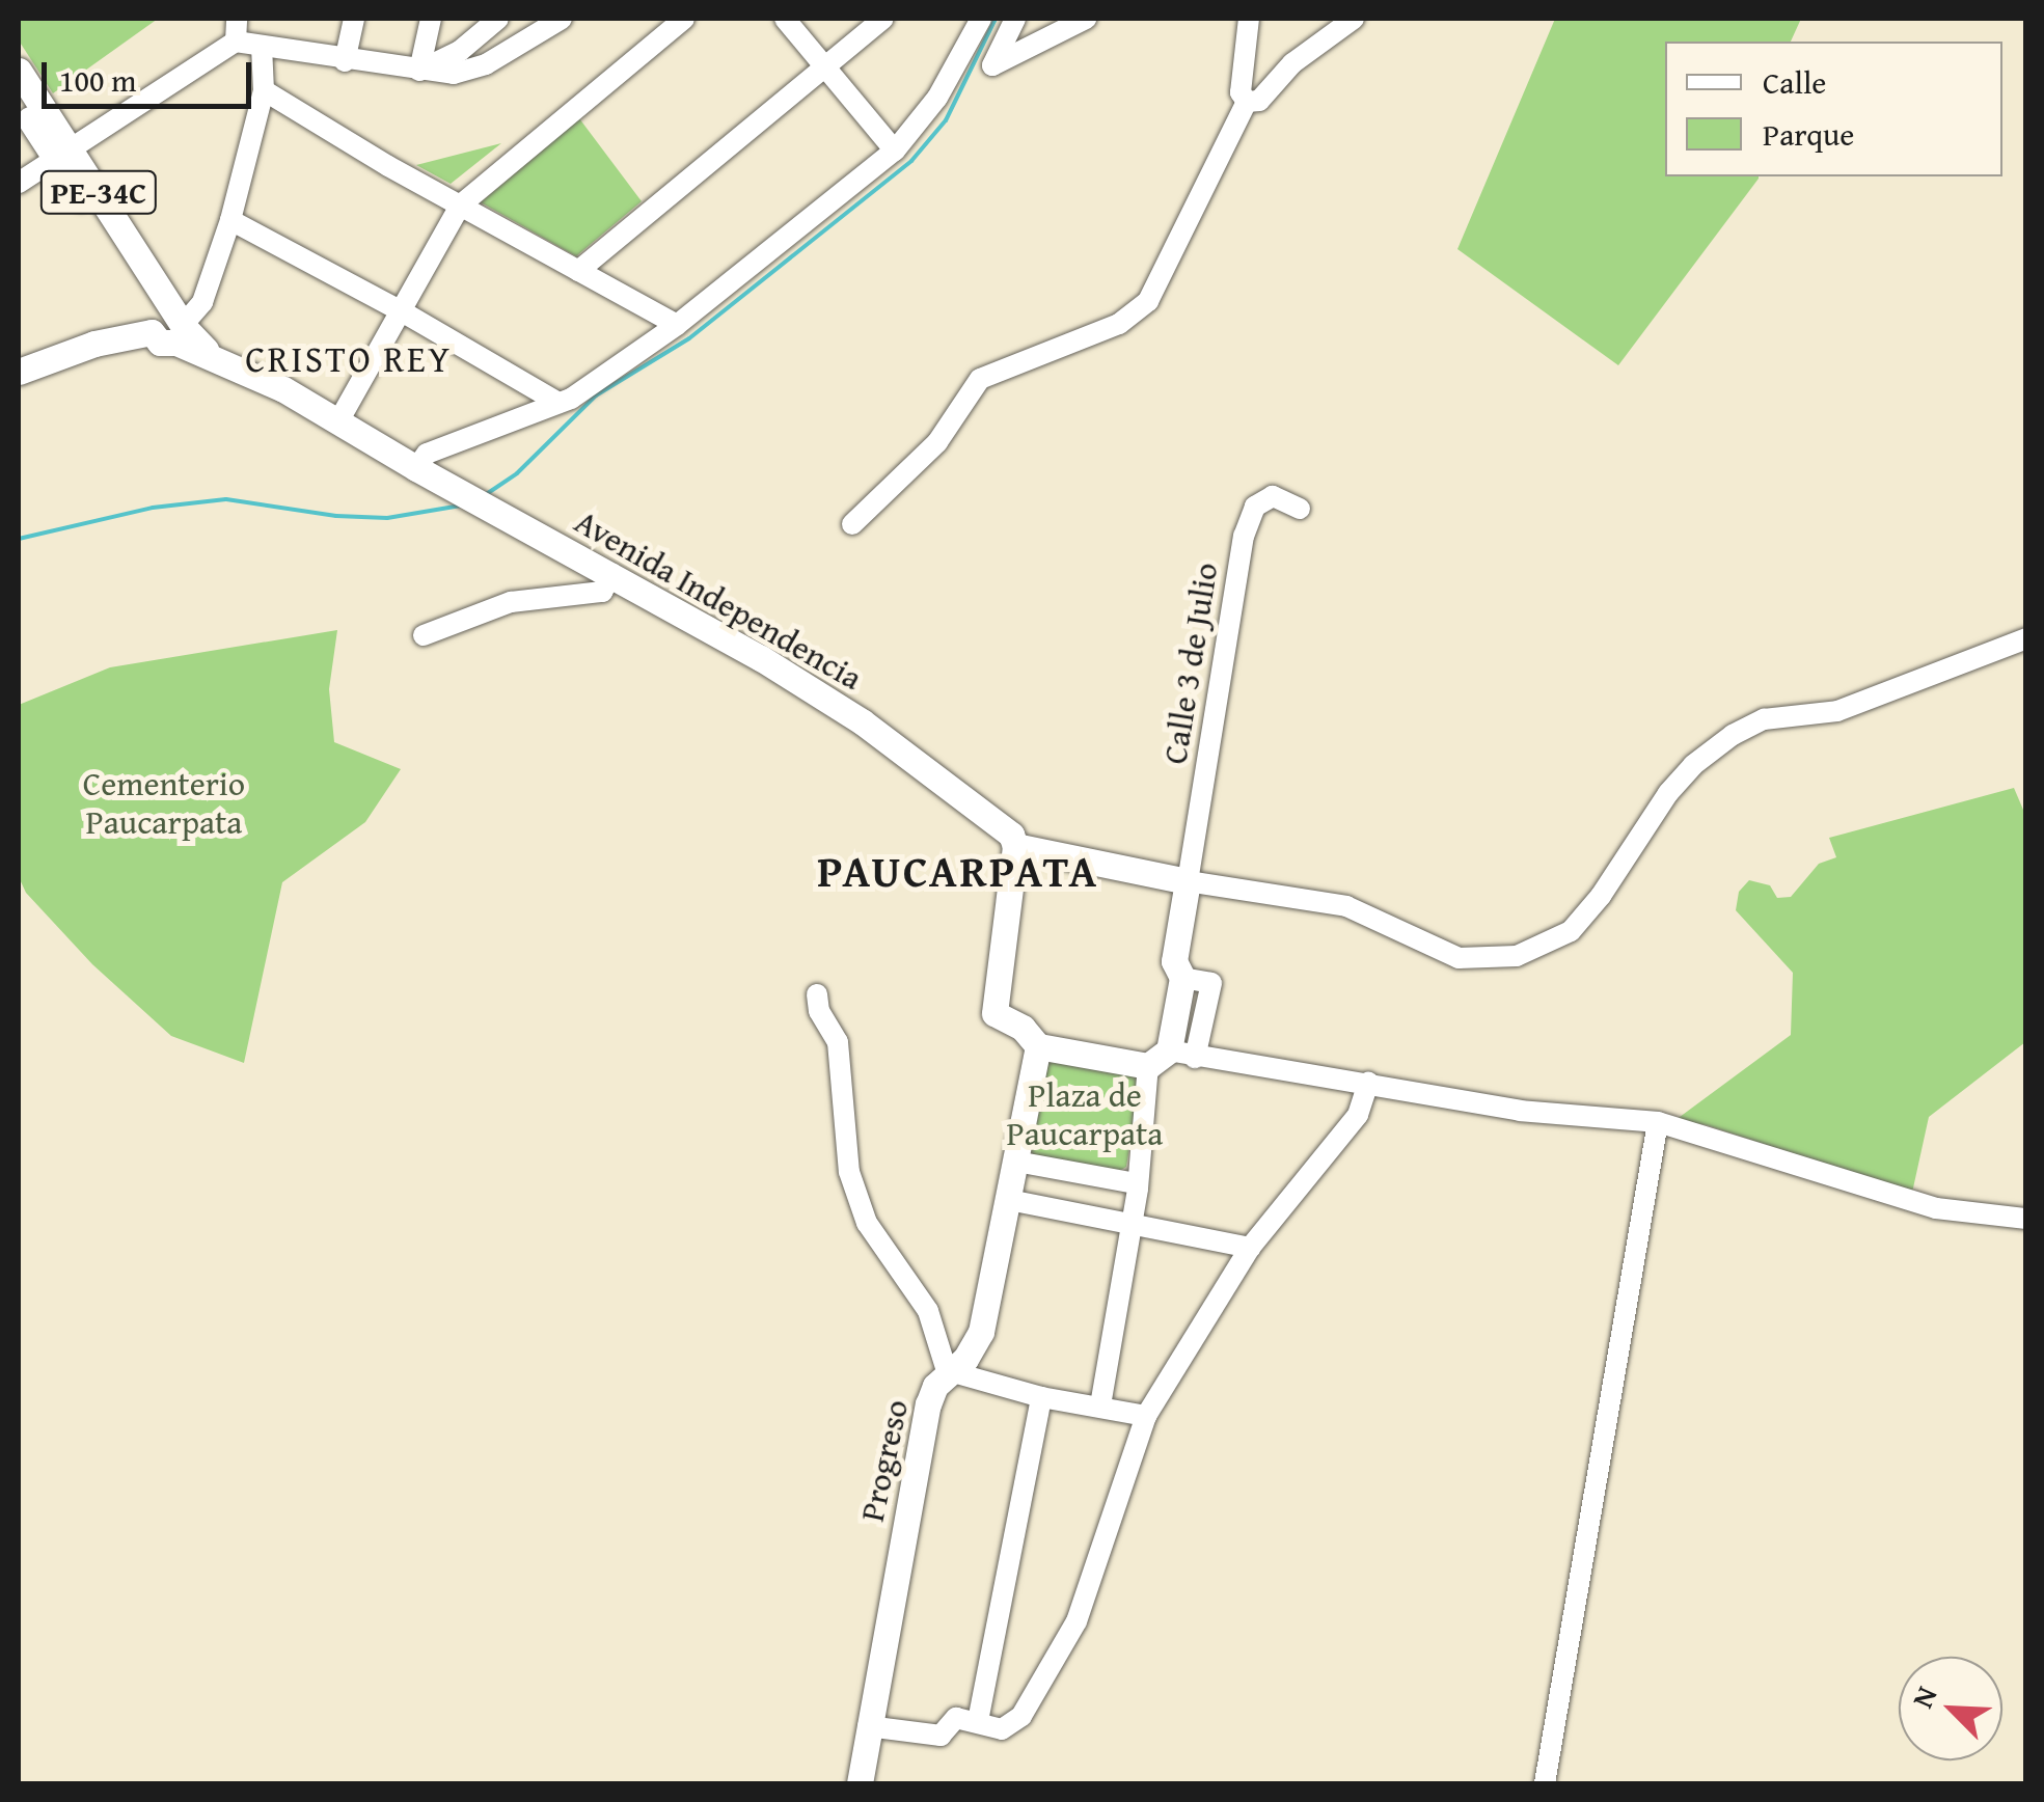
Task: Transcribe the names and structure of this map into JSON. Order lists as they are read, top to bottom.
{
  "streets": {
    "main road": ["PE-34C", "Avenida Independencia", "Progreso"],
    "street": ["Calle 3 de Julio"]
  },
  "crossings": [
    ["PE-34C", "Avenida Independencia"]
  ],
  "districts": ["CRISTO REY", "PAUCARPATA"],
  "parks": ["Cementerio Paucarpata", "Plaza de Paucarpata"],
  "legend": ["Calle", "Parque"],
  "scale_bar": "100 m",
  "north": "top left"
}
